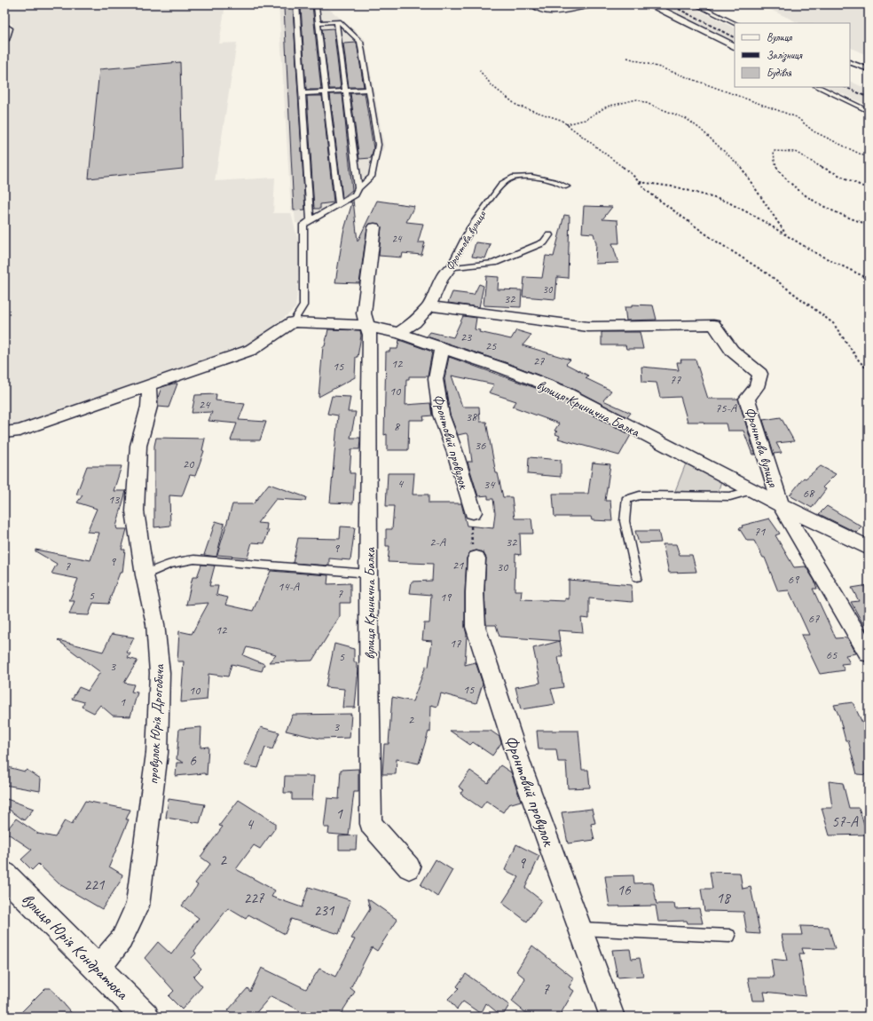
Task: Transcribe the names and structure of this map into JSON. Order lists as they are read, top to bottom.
{
  "streets": {
    "street": [
      "Фронтова вулиця",
      "вулиця Кринична Балка",
      "Фронтовий провулок",
      "провулок Юрія Дрогобича",
      "вулиця Юрія Кондратюка"
    ]
  },
  "crossings": [
    ["Фронтова вулиця", "вулиця Кринична Балка"],
    ["вулиця Кринична Балка", "Фронтовий провулок"],
    ["провулок Юрія Дрогобича", "вулиця Юрія Кондратюка"]
  ],
  "house_numbers": [
    "24",
    "30",
    "32",
    "23",
    "25",
    "27",
    "12",
    "15",
    "77",
    "10",
    "24",
    "75-А",
    "38",
    "8",
    "36",
    "20",
    "4",
    "34",
    "68",
    "13",
    "71",
    "2-А",
    "32",
    "9",
    "9",
    "21",
    "7",
    "30",
    "69",
    "14-А",
    "7",
    "5",
    "19",
    "67",
    "12",
    "17",
    "65",
    "5",
    "3",
    "15",
    "10",
    "1",
    "2",
    "3",
    "6",
    "1",
    "57-А",
    "4",
    "2",
    "9",
    "221",
    "16",
    "227",
    "18",
    "231",
    "7"
  ],
  "legend": ["Вулиця", "Залізниця", "Будівля"]
}
